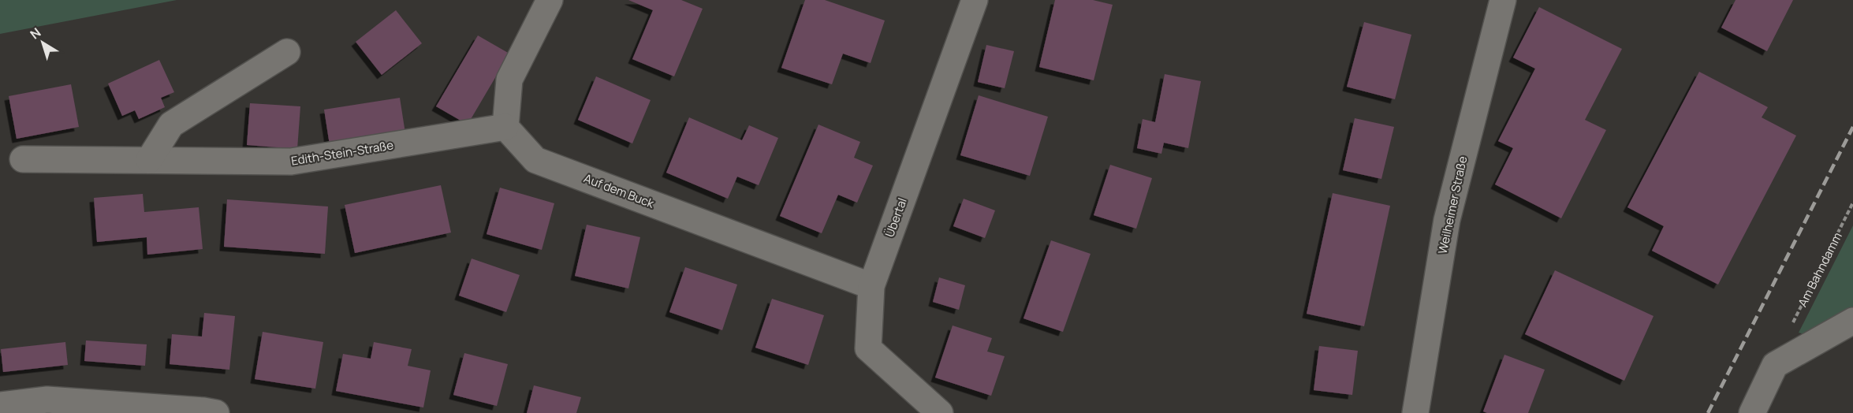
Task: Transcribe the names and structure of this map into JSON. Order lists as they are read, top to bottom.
{
  "streets": {
    "street": [
      "Edith-Stein-Straße",
      "Auf dem Buck",
      "Weilheimer Straße",
      "Übertal"
    ],
    "path": ["Am Bahndamm"]
  },
  "crossings": [
    ["Edith-Stein-Straße", "Auf dem Buck"],
    ["Auf dem Buck", "Übertal"]
  ],
  "north": "top left"
}
